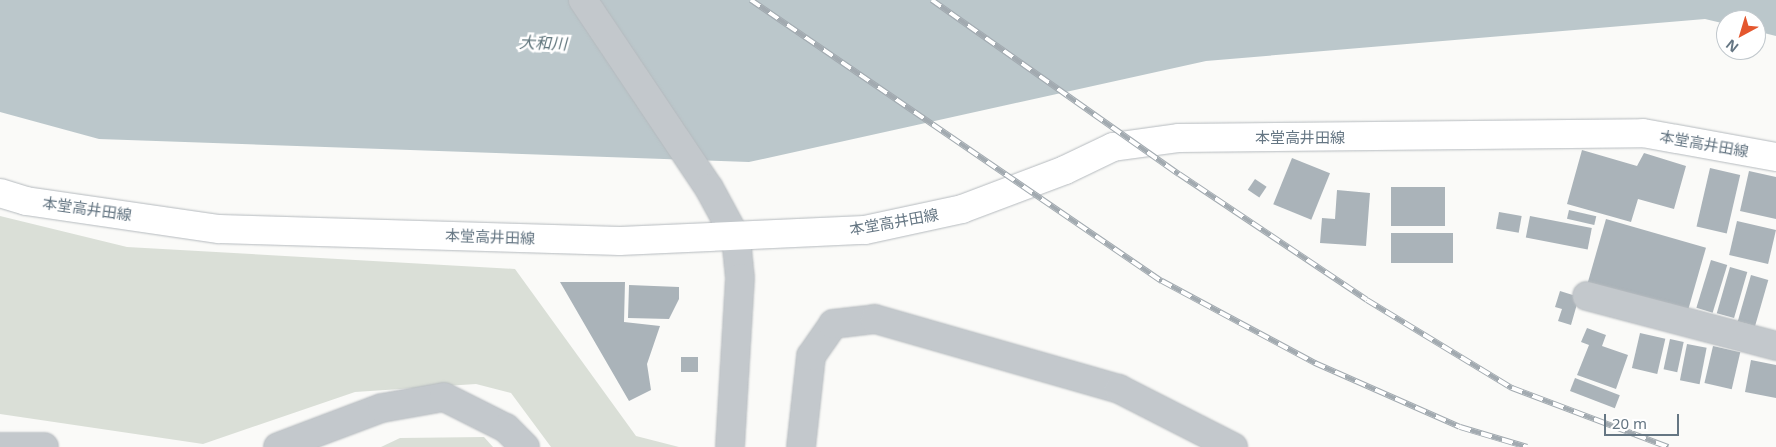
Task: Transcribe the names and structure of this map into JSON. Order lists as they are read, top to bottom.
{
  "streets": {
    "main road": ["本堂高井田線"]
  },
  "water": ["大和川"],
  "scale_bar": "20 m",
  "north": "bottom left"
}
